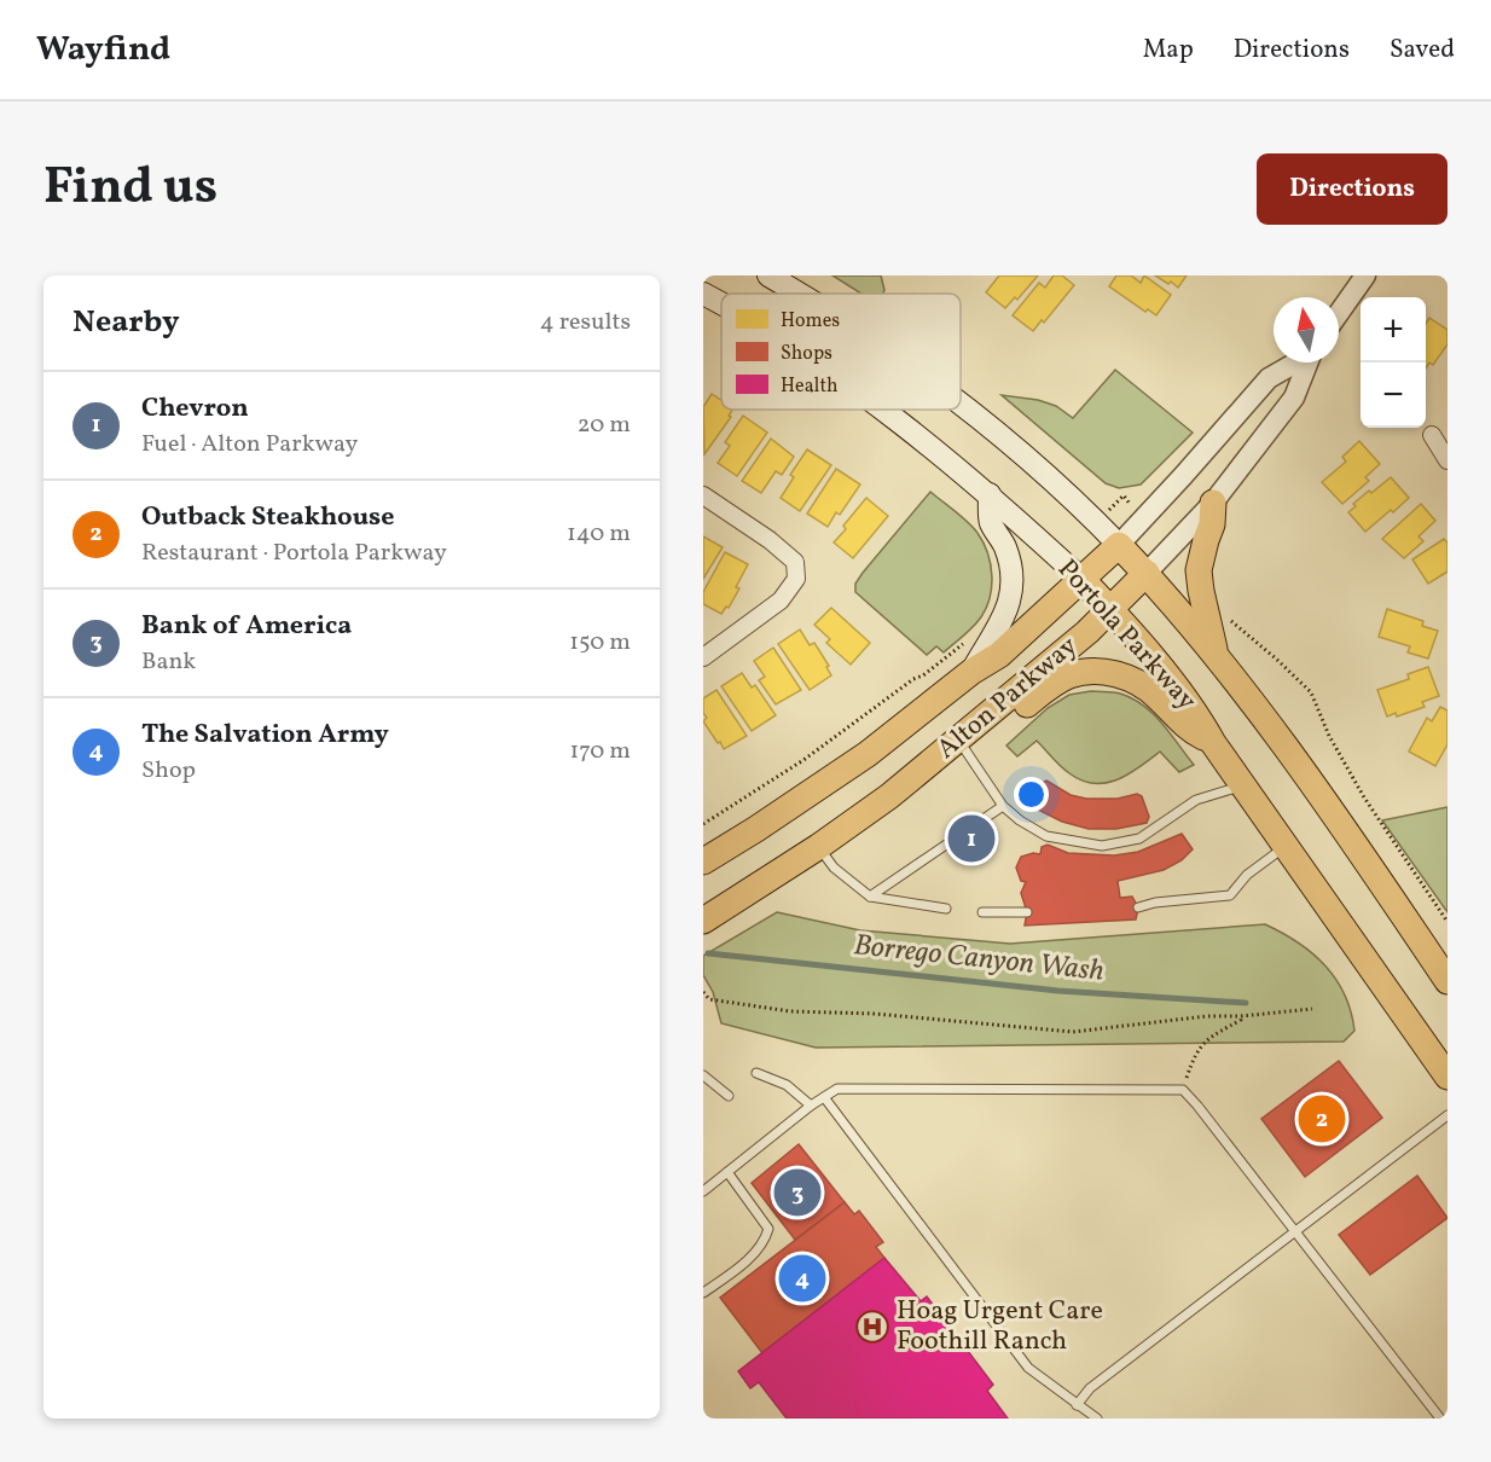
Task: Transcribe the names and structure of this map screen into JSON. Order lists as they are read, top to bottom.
{
  "streets": {
    "main road": ["Portola Parkway", "Alton Parkway"]
  },
  "crossings": [
    ["Portola Parkway", "Alton Parkway"]
  ],
  "water": ["Borrego Canyon Wash"],
  "places": {
    "hospital": ["Hoag Urgent Care Foothill Ranch"]
  },
  "legend": ["Homes", "Shops", "Health"],
  "north": "top",
  "page": {
    "header": "Wayfind",
    "nav": ["Map", "Directions", "Saved"],
    "title": "Find us",
    "buttons": "Directions",
    "heading": ["Nearby", "4 results"],
    "map_buttons": ["+", "−"],
    "list": [
      {
        "mark": "1",
        "name": "Chevron",
        "note": "Fuel · Alton Parkway",
        "value": "20 m"
      },
      {
        "mark": "2",
        "name": "Outback Steakhouse",
        "note": "Restaurant · Portola Parkway",
        "value": "140 m"
      },
      {
        "mark": "3",
        "name": "Bank of America",
        "note": "Bank",
        "value": "150 m"
      },
      {
        "mark": "4",
        "name": "The Salvation Army",
        "note": "Shop",
        "value": "170 m"
      }
    ],
    "pins": [
      "1",
      "2",
      "3",
      "4"
    ]
  }
}
